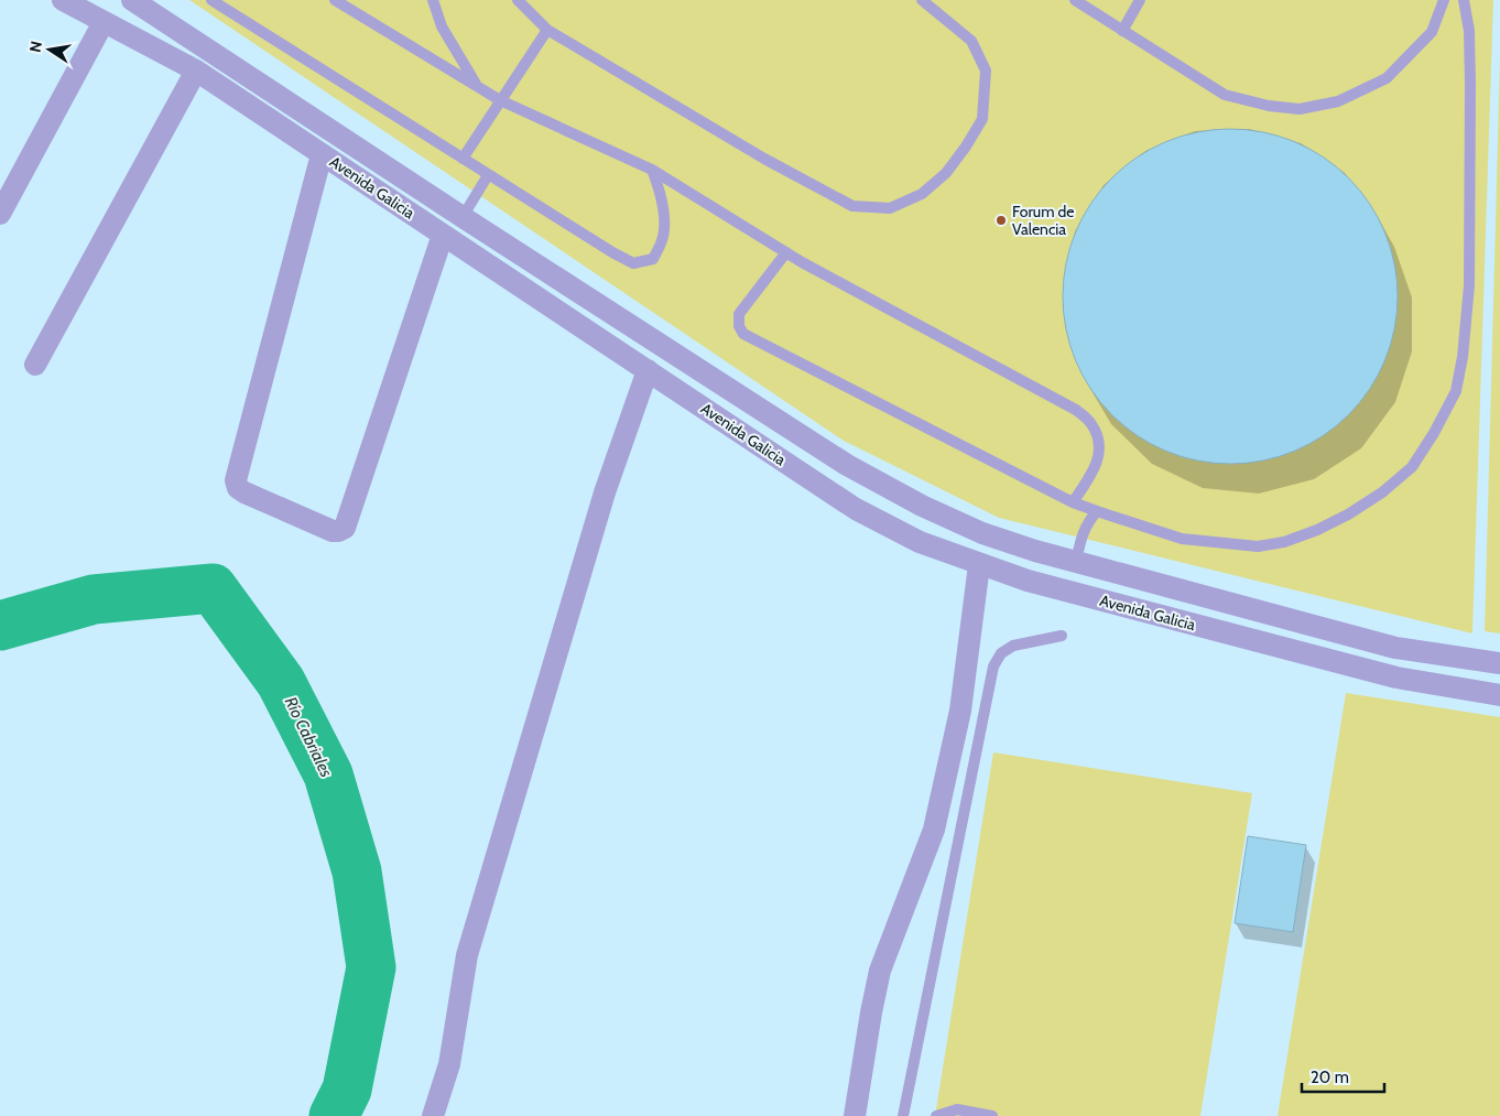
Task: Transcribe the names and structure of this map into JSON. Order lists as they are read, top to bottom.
{
  "streets": {
    "street": ["Avenida Galicia"]
  },
  "water": ["Río Cabriales"],
  "places": ["Forum de Valencia"],
  "scale_bar": "20 m",
  "north": "left"
}
